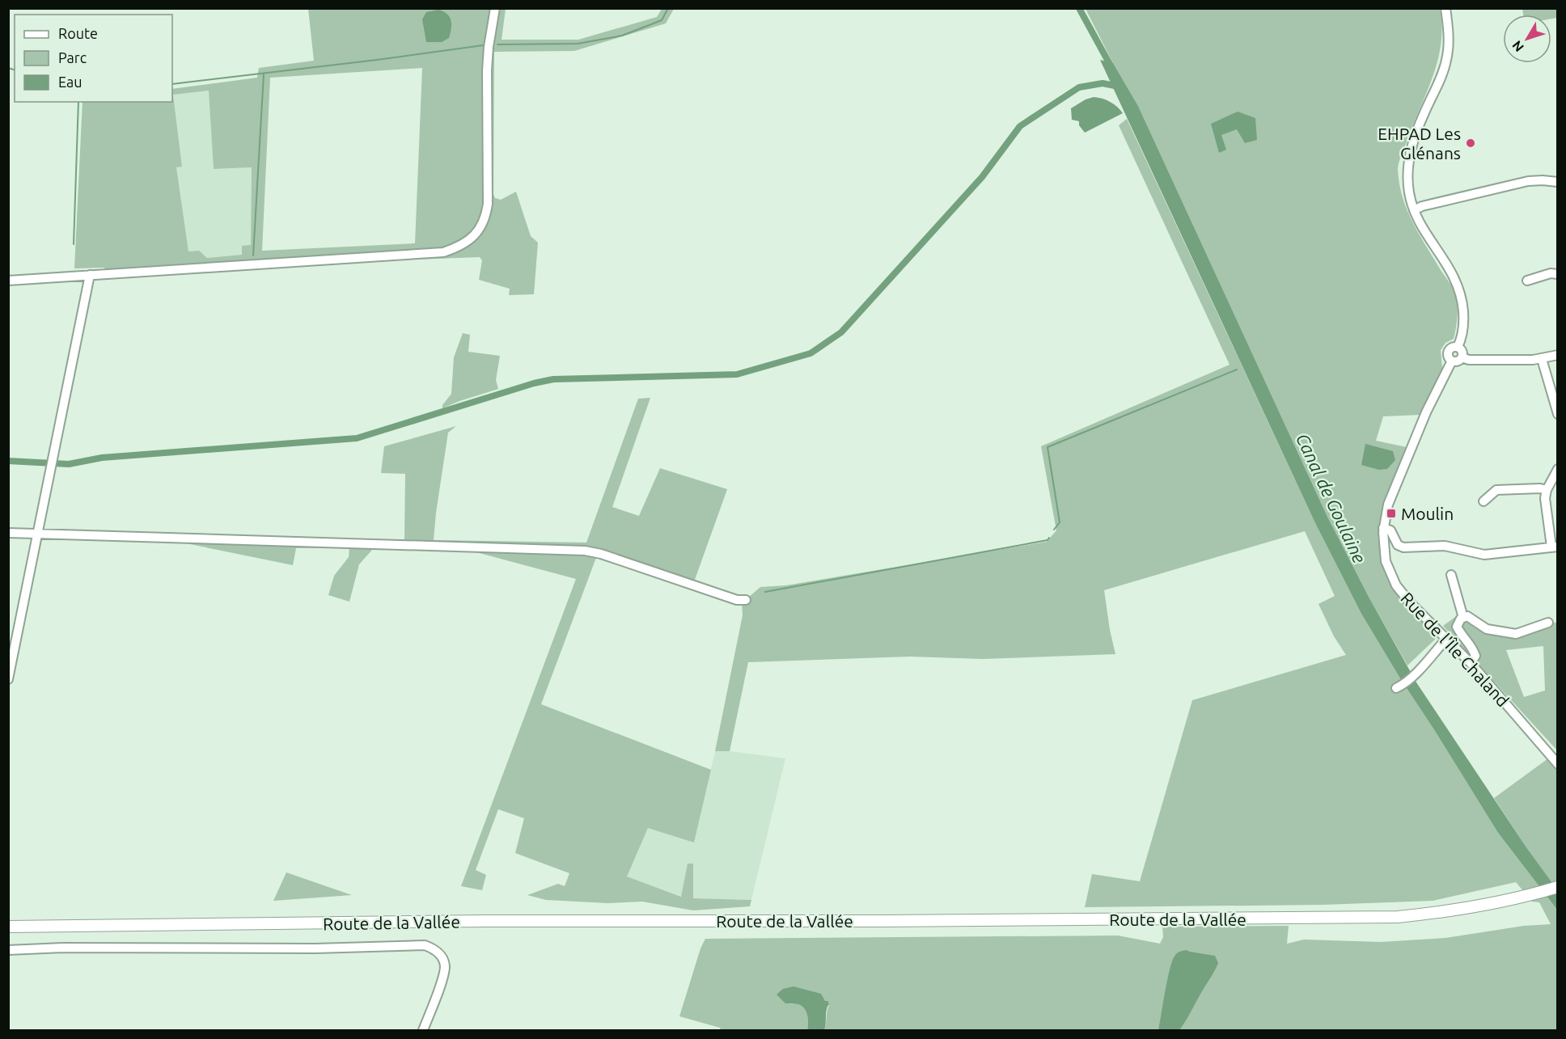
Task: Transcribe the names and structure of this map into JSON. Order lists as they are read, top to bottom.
{
  "streets": {
    "main road": ["Route de la Vallée"],
    "street": ["Rue de l'Île Chaland"]
  },
  "water": ["Canal de Goulaine"],
  "places": {
    "other": ["EHPAD Les Glénans"],
    "transit": ["Moulin"]
  },
  "legend": ["Route", "Parc", "Eau"],
  "north": "bottom left"
}
